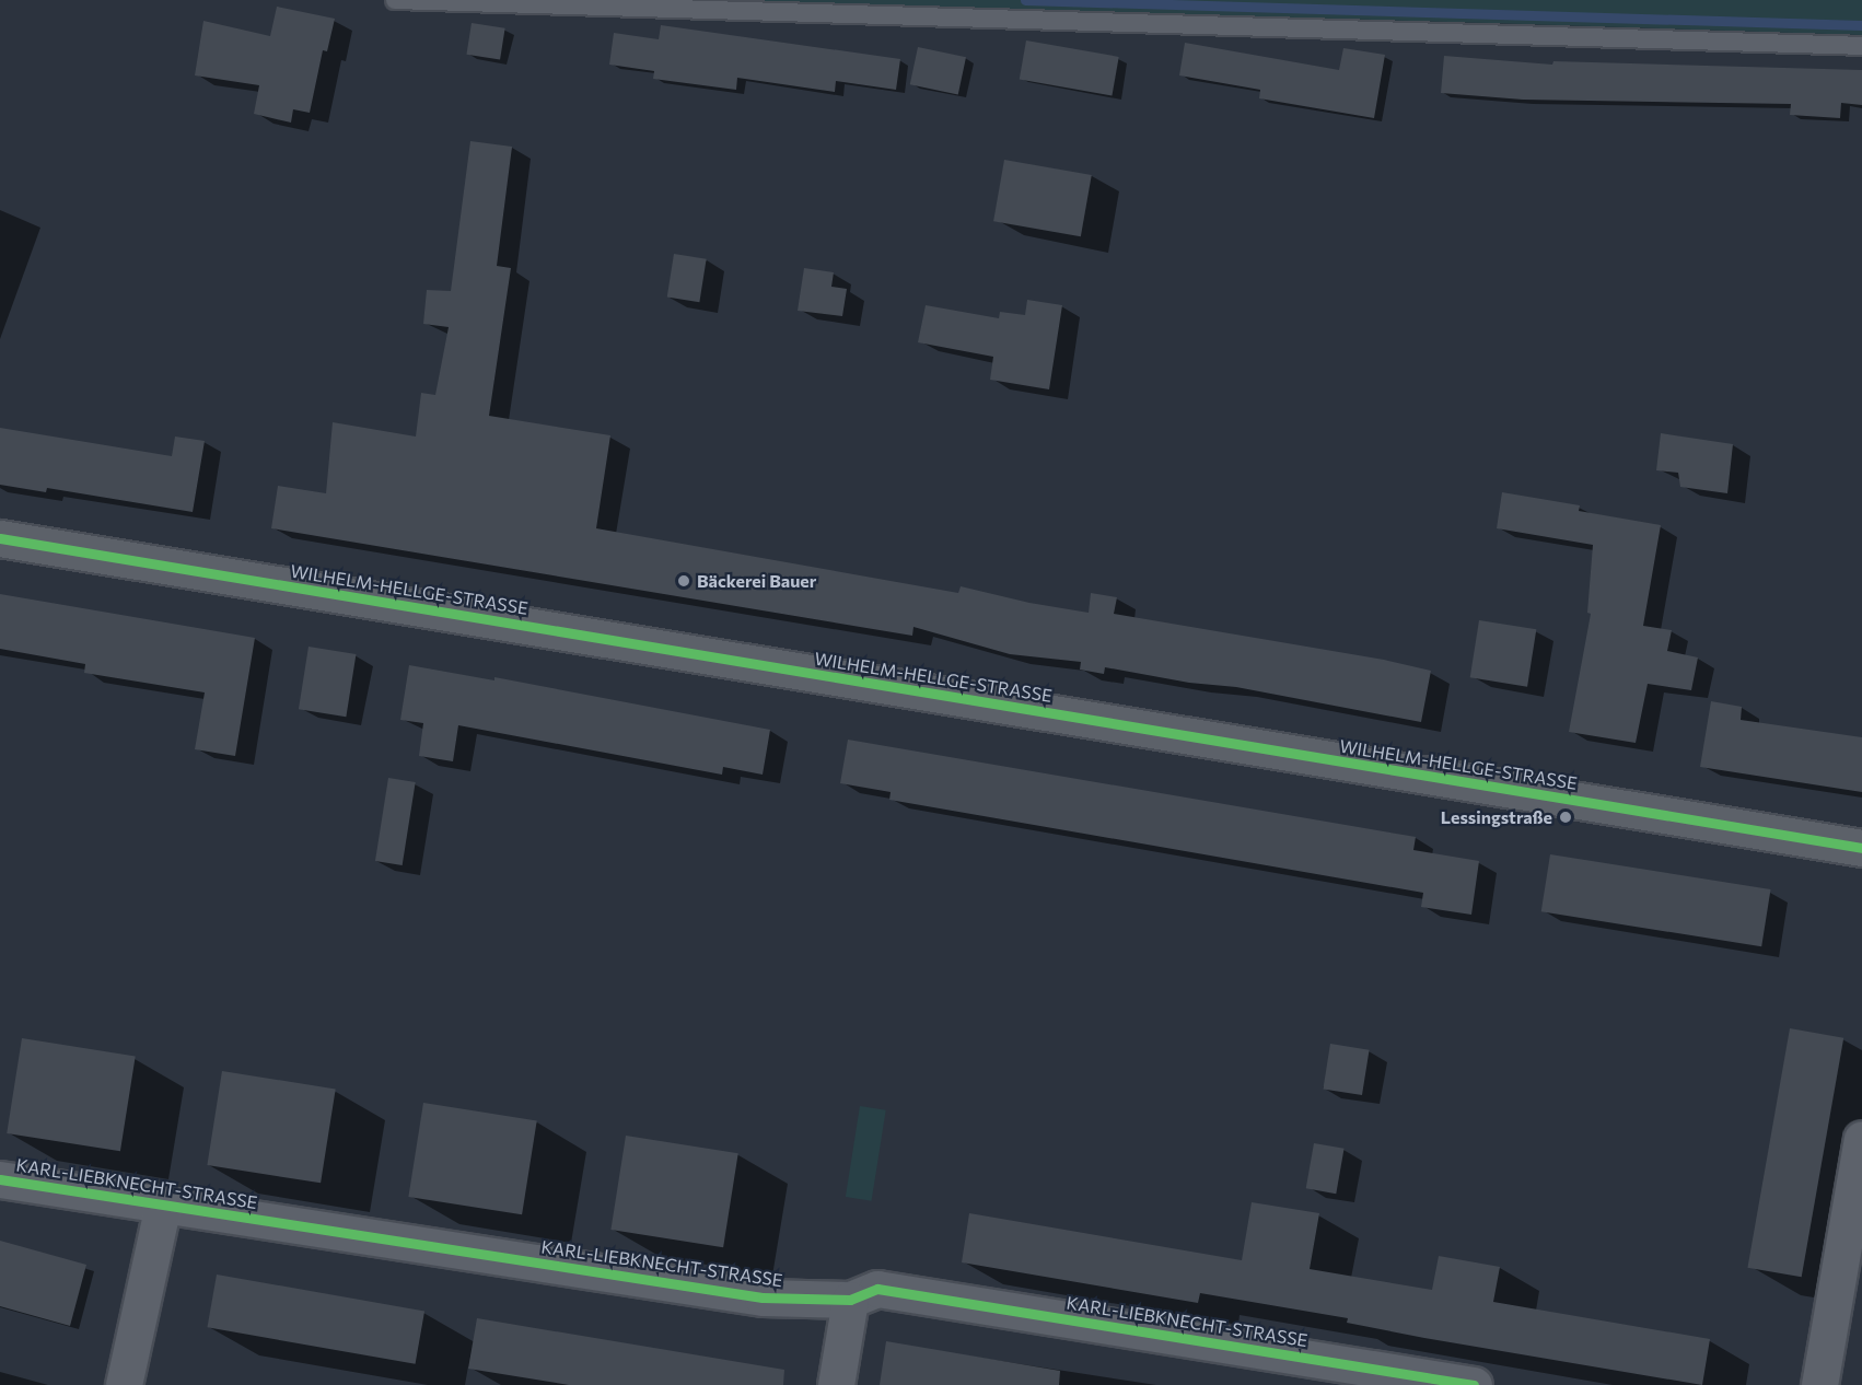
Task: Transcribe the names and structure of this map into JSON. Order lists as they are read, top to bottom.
{
  "streets": {
    "main road": ["WILHELM-HELLGE-STRASSE"],
    "street": ["KARL-LIEBKNECHT-STRASSE"]
  },
  "places": ["Bäckerei Bauer", "Lessingstraße"]
}
